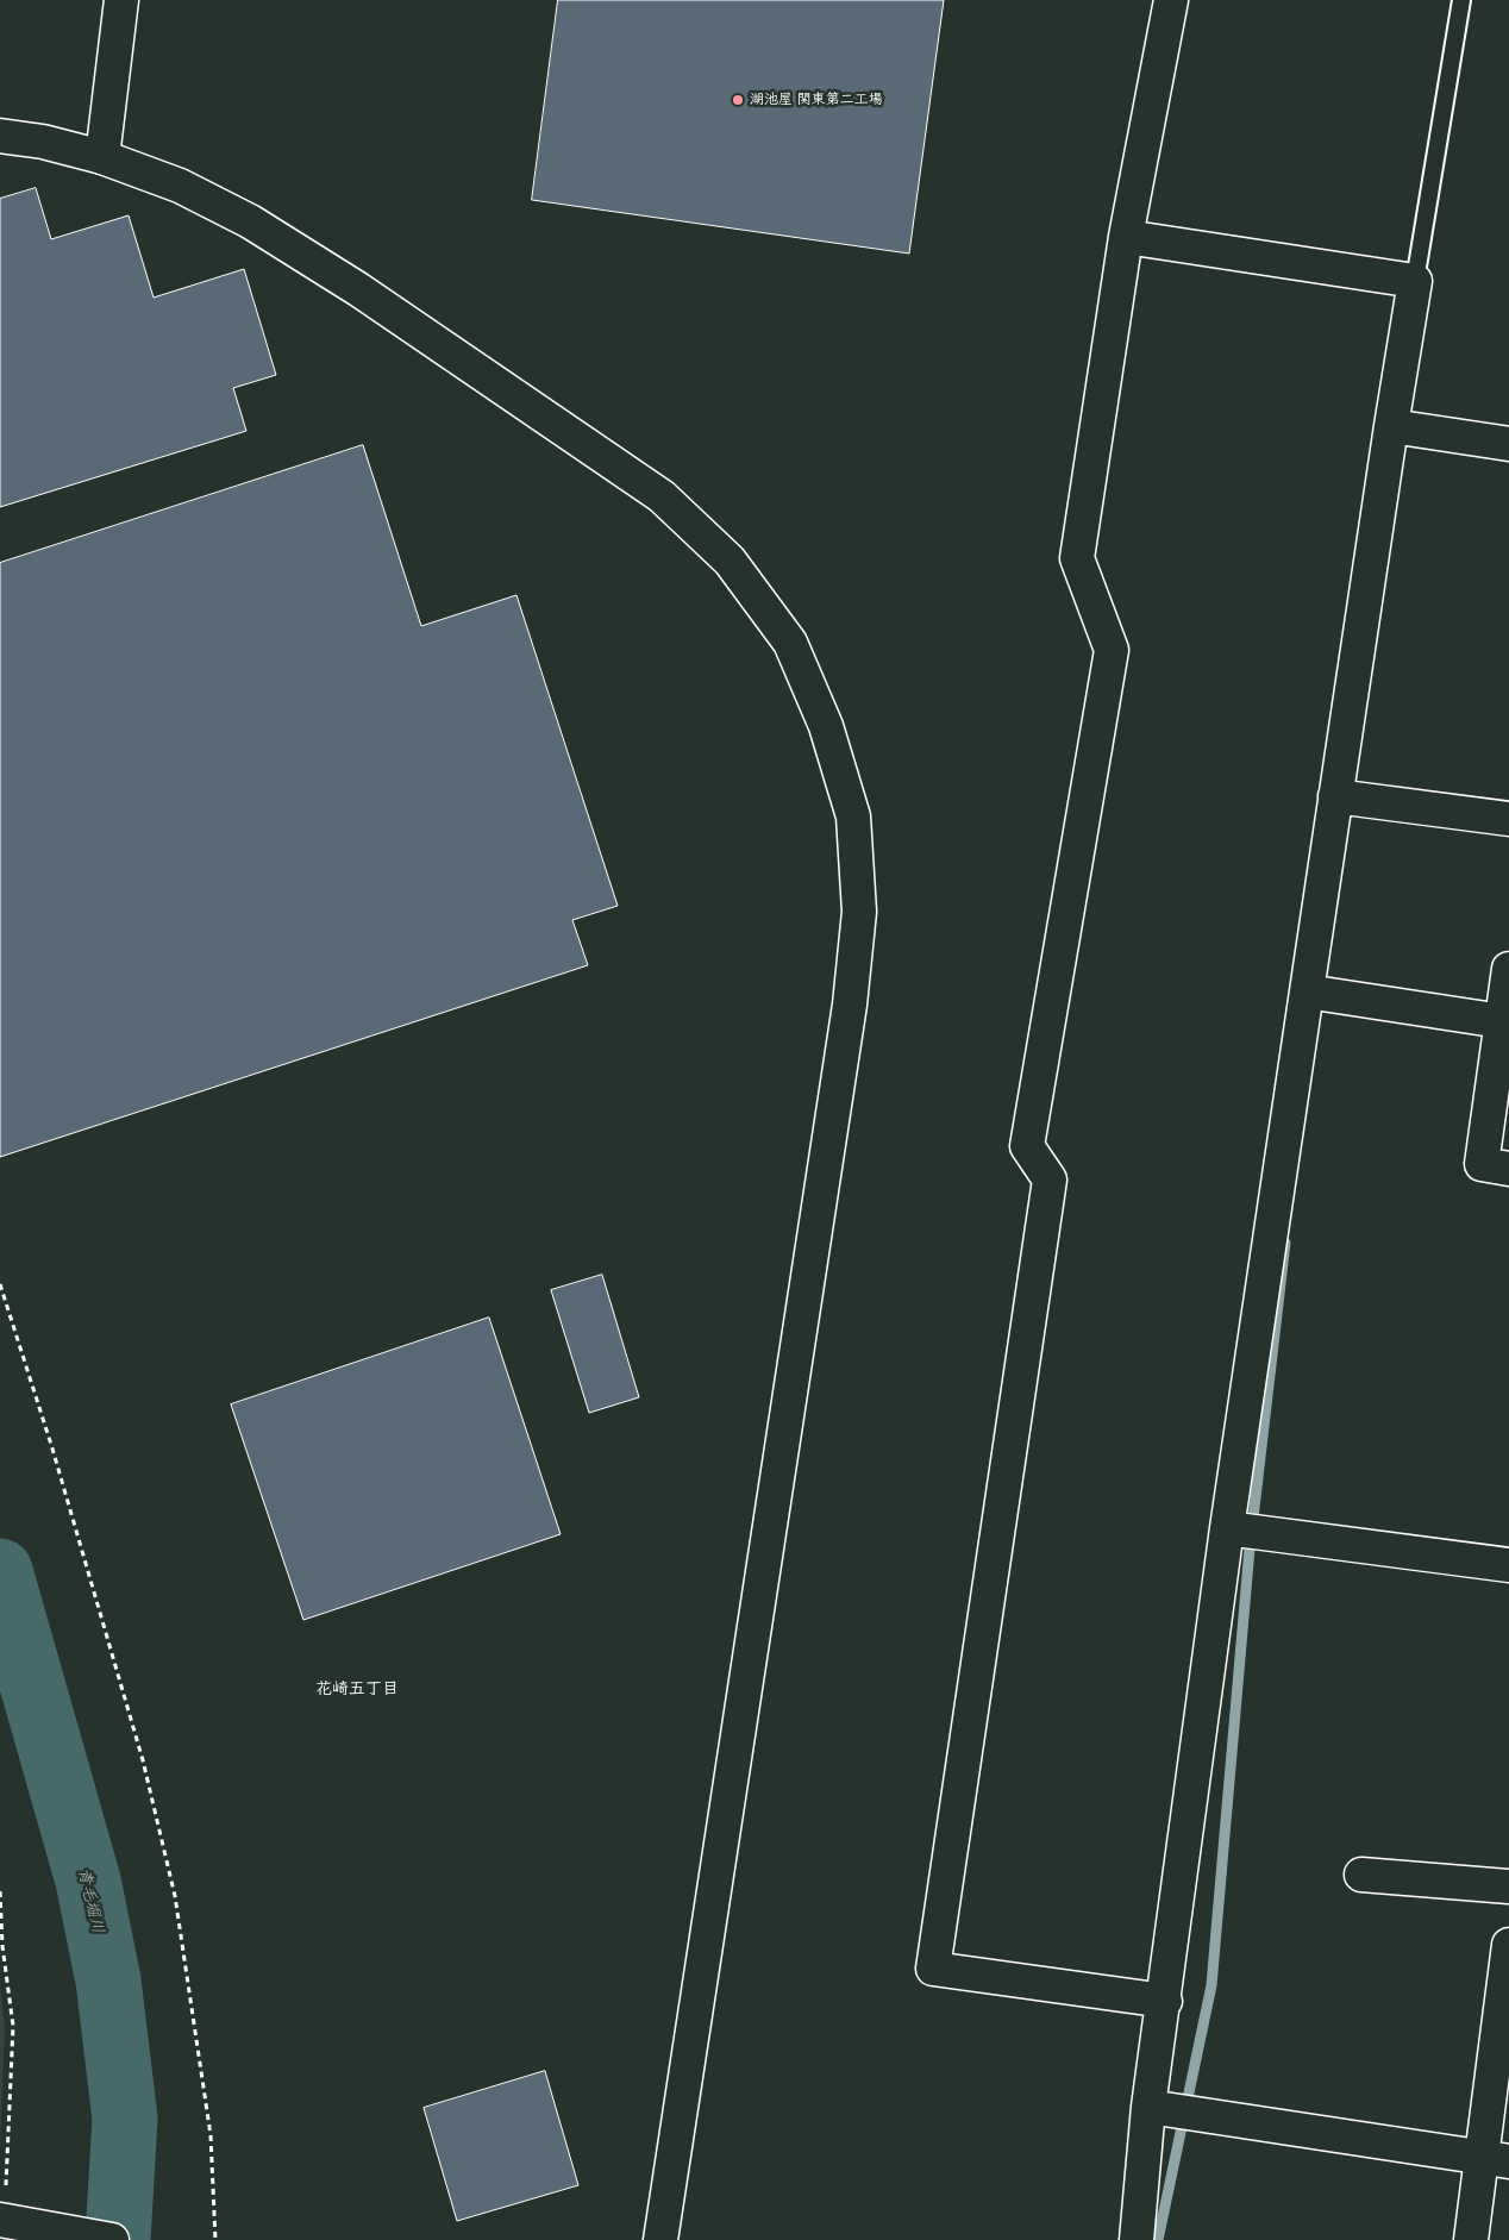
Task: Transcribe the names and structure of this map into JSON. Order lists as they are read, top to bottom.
{
  "districts": ["花崎五丁目"],
  "water": ["青毛堀川"],
  "places": ["湖池屋 関東第二工場"]
}
